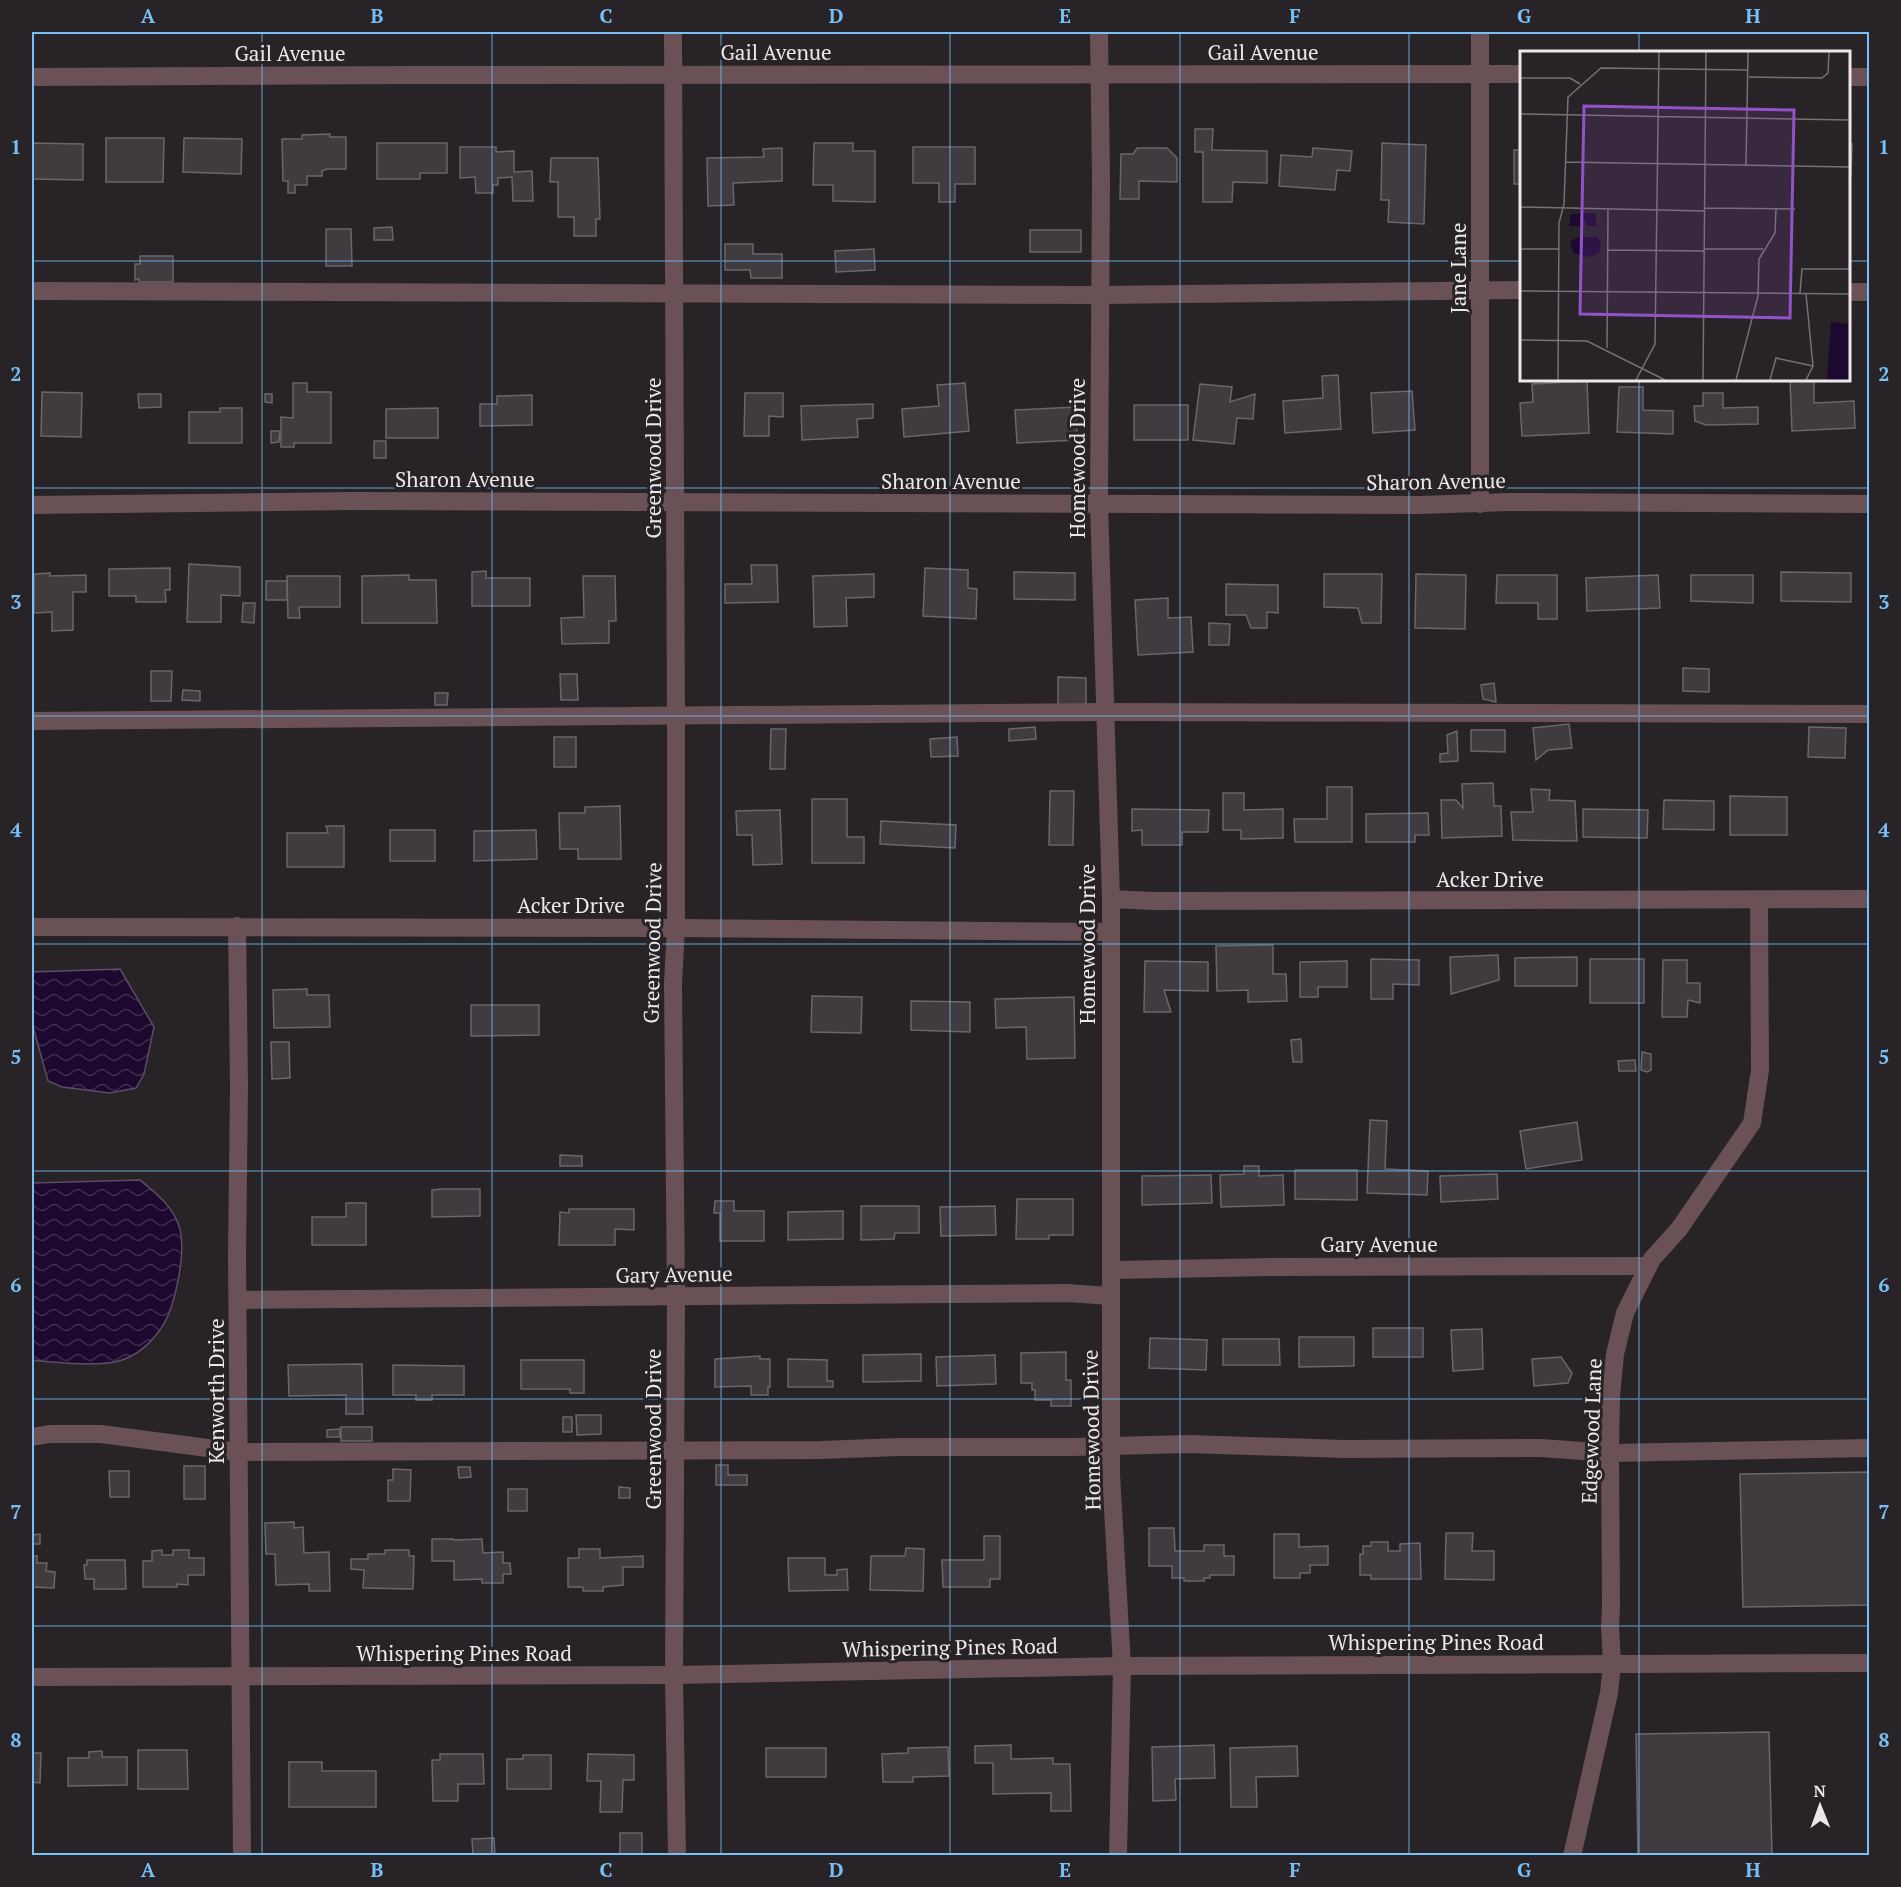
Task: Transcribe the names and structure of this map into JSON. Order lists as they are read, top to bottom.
{
  "streets": {
    "street": [
      "Gail Avenue",
      "Jane Lane",
      "Greenwood Drive",
      "Homewood Drive",
      "Sharon Avenue",
      "Acker Drive",
      "Gary Avenue",
      "Kenworth Drive",
      "Edgewood Lane",
      "Whispering Pines Road"
    ]
  },
  "crossings": [
    ["Gail Avenue", "Jane Lane"],
    ["Gail Avenue", "Greenwood Drive"],
    ["Gail Avenue", "Homewood Drive"],
    ["Jane Lane", "Sharon Avenue"],
    ["Greenwood Drive", "Sharon Avenue"],
    ["Greenwood Drive", "Acker Drive"],
    ["Greenwood Drive", "Gary Avenue"],
    ["Greenwood Drive", "Whispering Pines Road"],
    ["Homewood Drive", "Sharon Avenue"],
    ["Homewood Drive", "Acker Drive"],
    ["Homewood Drive", "Gary Avenue"],
    ["Homewood Drive", "Whispering Pines Road"],
    ["Acker Drive", "Kenworth Drive"],
    ["Acker Drive", "Edgewood Lane"],
    ["Gary Avenue", "Kenworth Drive"],
    ["Gary Avenue", "Edgewood Lane"],
    ["Kenworth Drive", "Whispering Pines Road"],
    ["Edgewood Lane", "Whispering Pines Road"]
  ],
  "north": "top",
  "grid": {
    "columns": [
      "A",
      "B",
      "C",
      "D",
      "E",
      "F",
      "G",
      "H"
    ],
    "rows": [
      "1",
      "2",
      "3",
      "4",
      "5",
      "6",
      "7",
      "8"
    ]
  }
}
